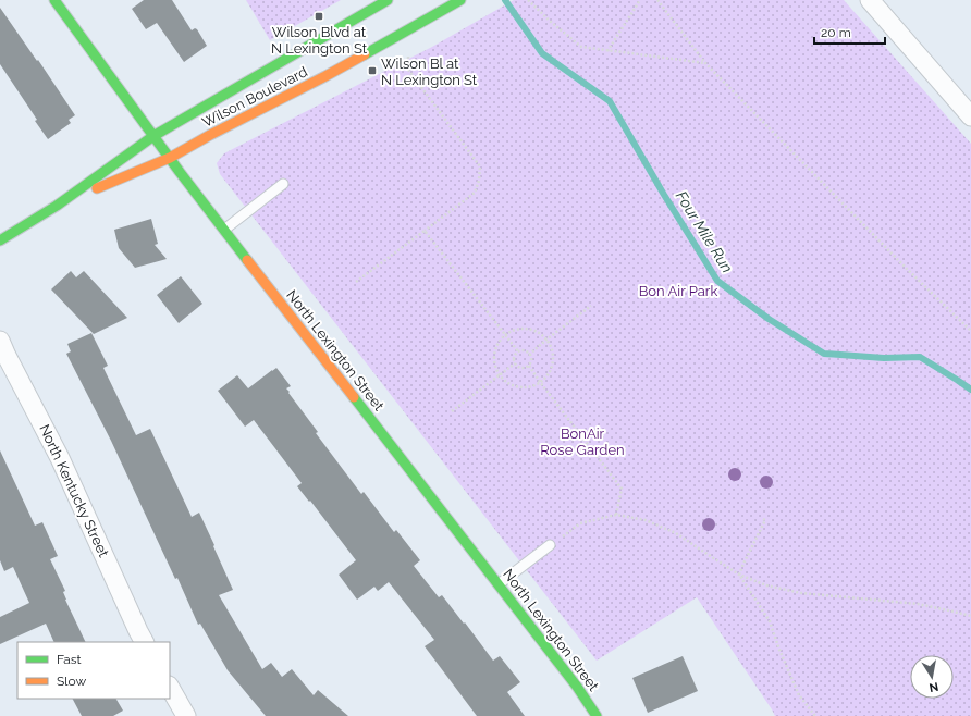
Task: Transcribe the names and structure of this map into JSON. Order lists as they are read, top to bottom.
{
  "streets": {
    "main road": ["Wilson Boulevard", "North Lexington Street"],
    "street": ["North Kentucky Street"]
  },
  "crossings": [
    ["Wilson Boulevard", "North Lexington Street"]
  ],
  "water": ["Four Mile Run"],
  "parks": ["Bon Air Park", "BonAir Rose Garden"],
  "places": {
    "transit": ["Wilson Blvd at N Lexington St", "Wilson Bl at N Lexington St"]
  },
  "legend": ["Fast", "Slow"],
  "scale_bar": "20 m",
  "north": "bottom"
}
